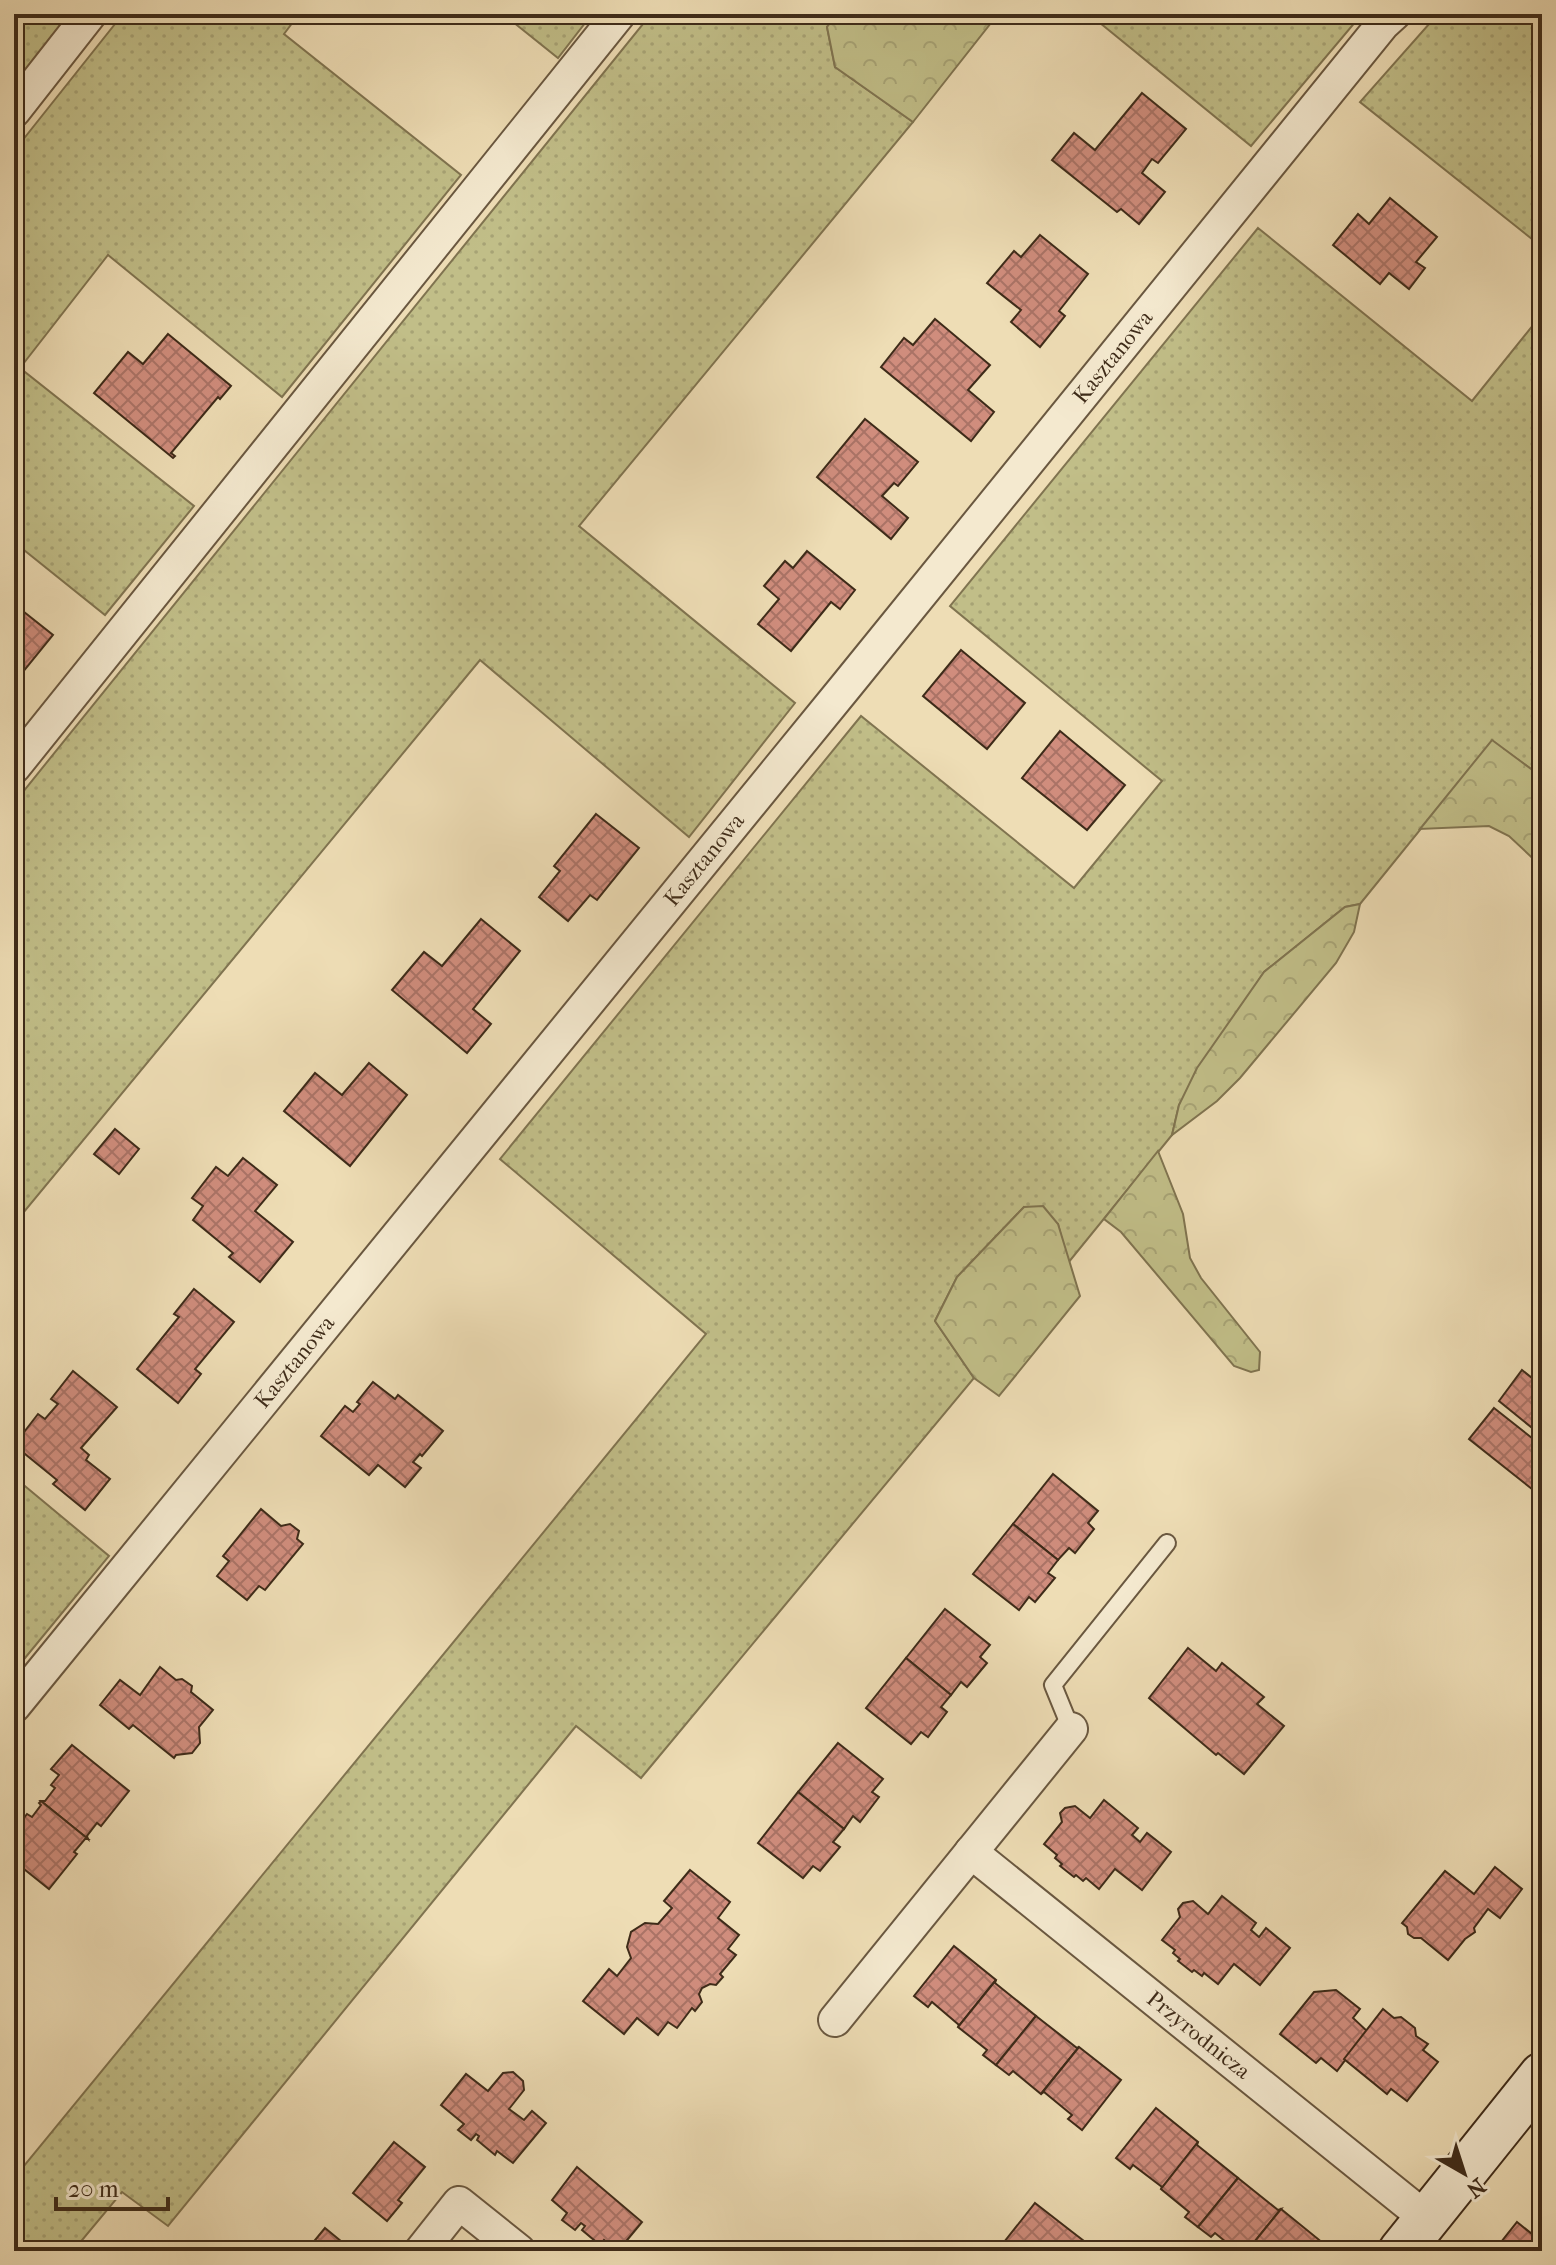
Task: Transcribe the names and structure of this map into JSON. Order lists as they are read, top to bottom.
{
  "streets": {
    "street": ["Kasztanowa", "Przyrodnicza"]
  },
  "scale_bar": "20 m",
  "north": "bottom right"
}
